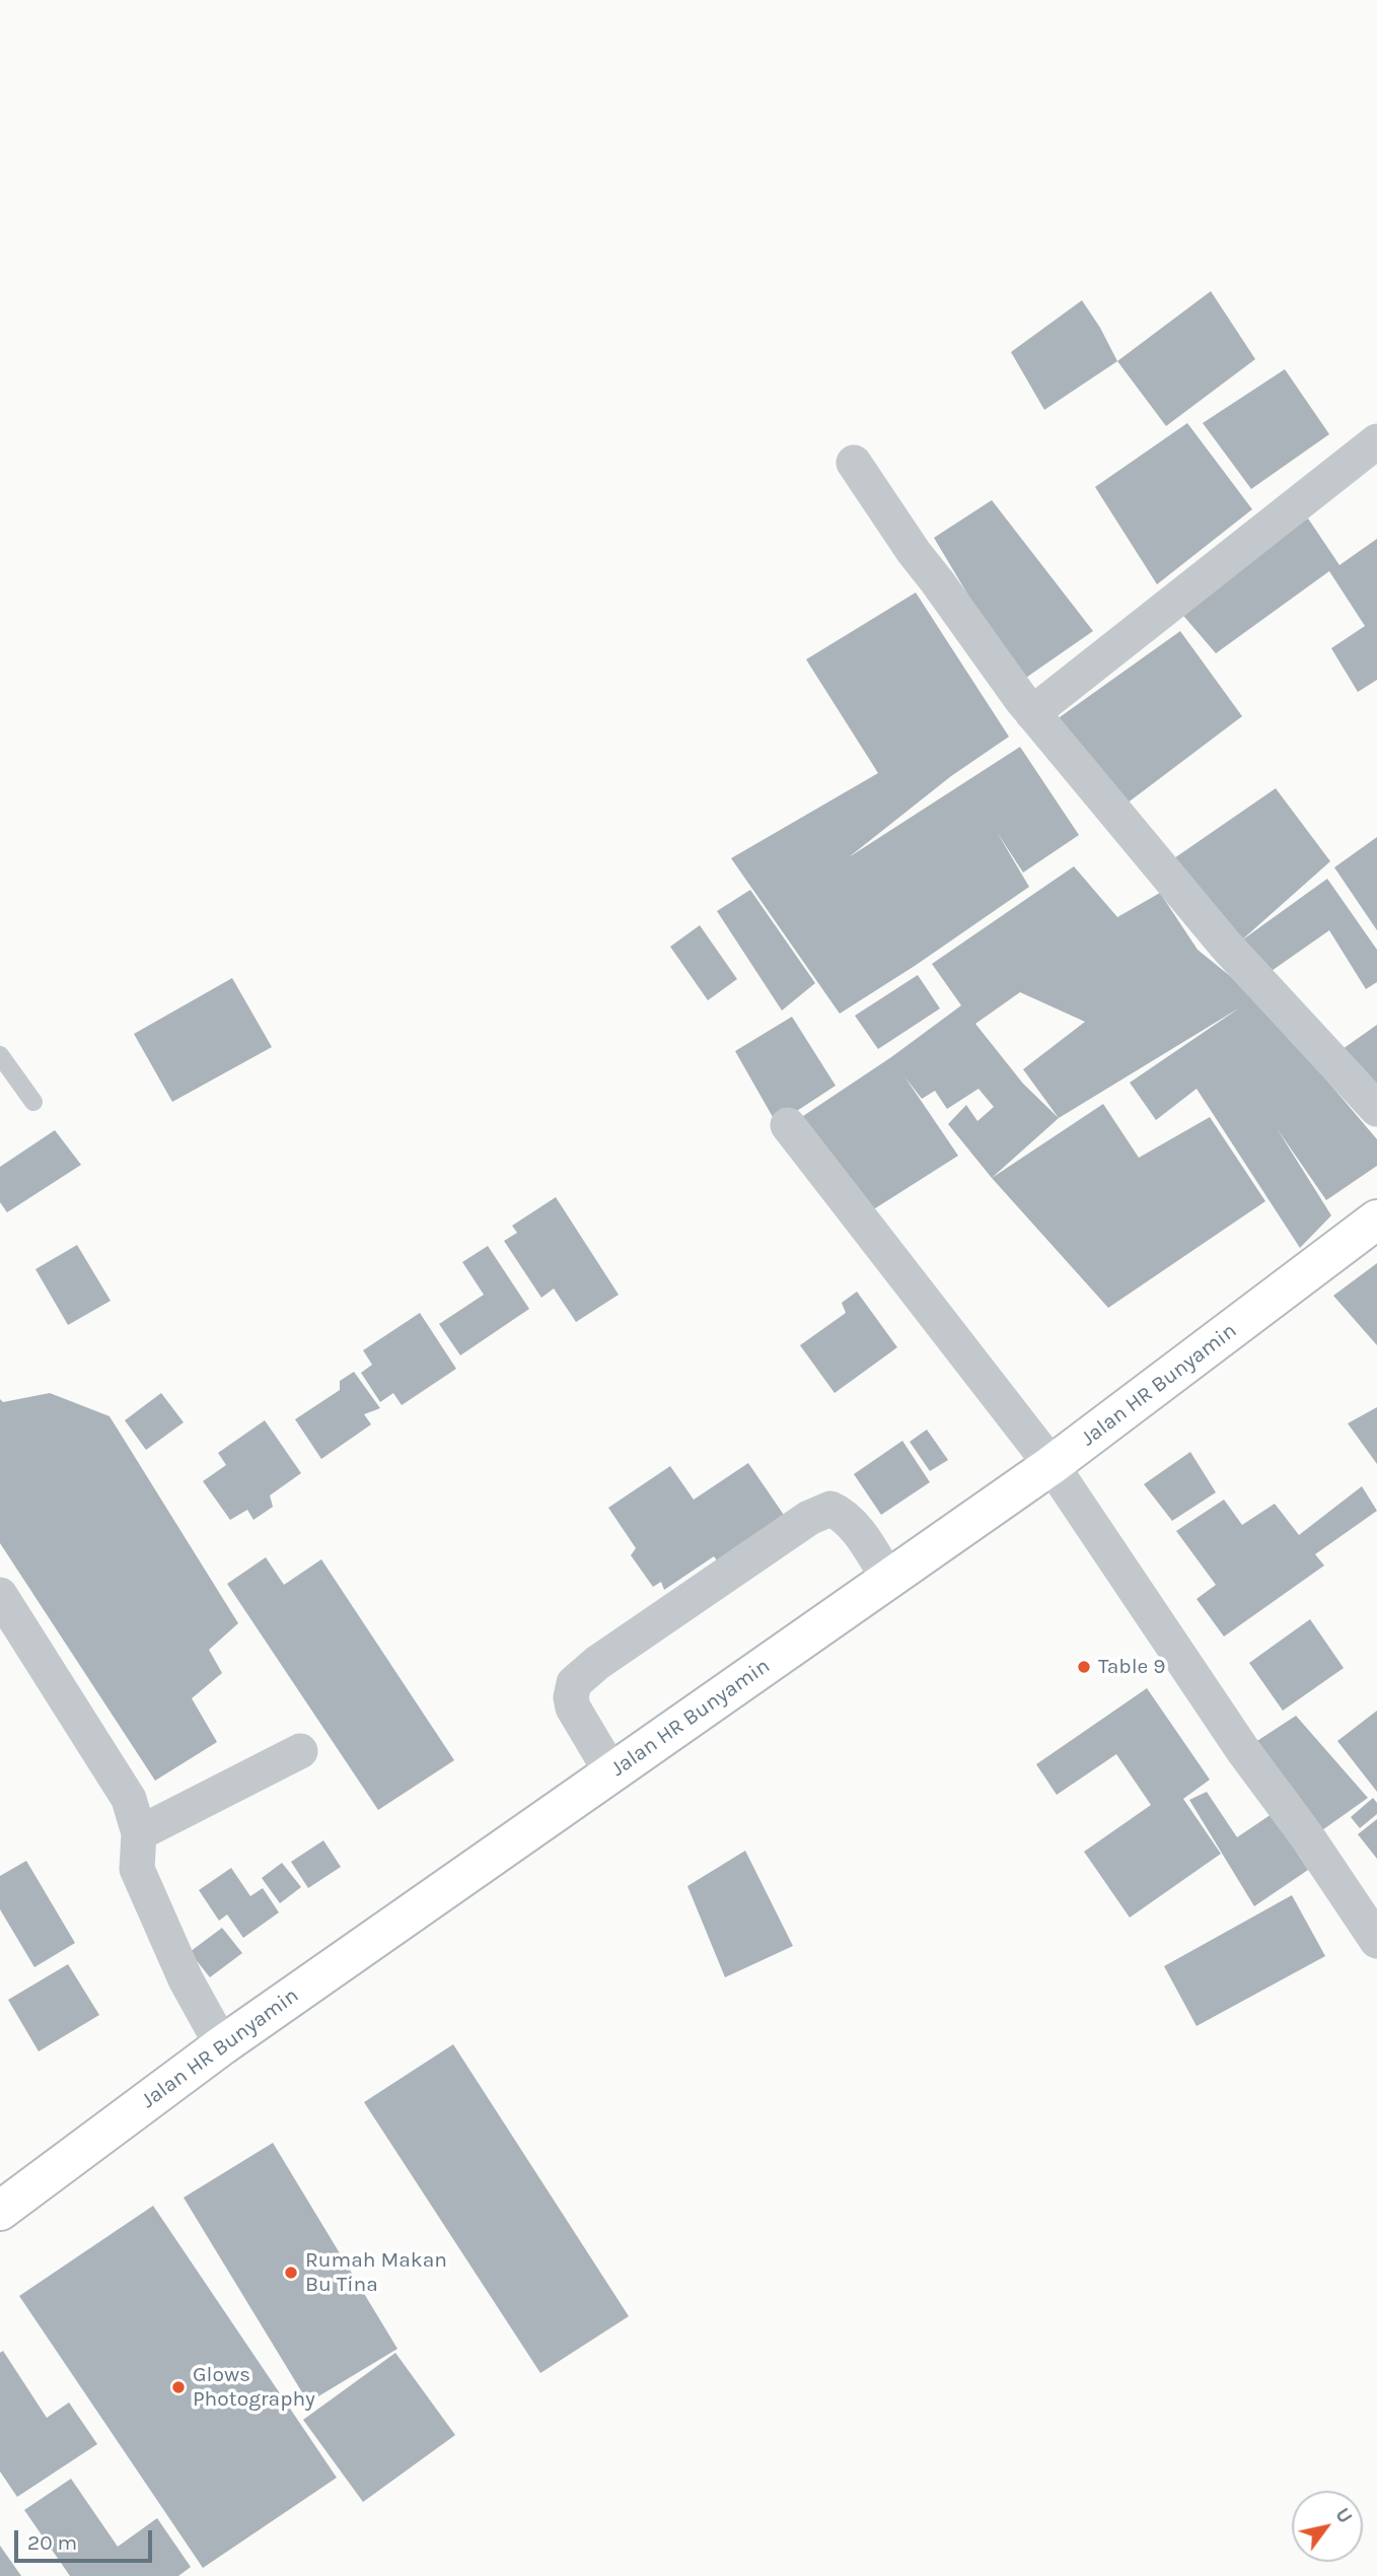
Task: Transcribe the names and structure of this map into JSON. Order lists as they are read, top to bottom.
{
  "streets": {
    "main road": ["Jalan HR Bunyamin"]
  },
  "places": ["Table 9", "Rumah Makan Bu Tina", "Glows Photography"],
  "scale_bar": "20 m",
  "north": "top right"
}
